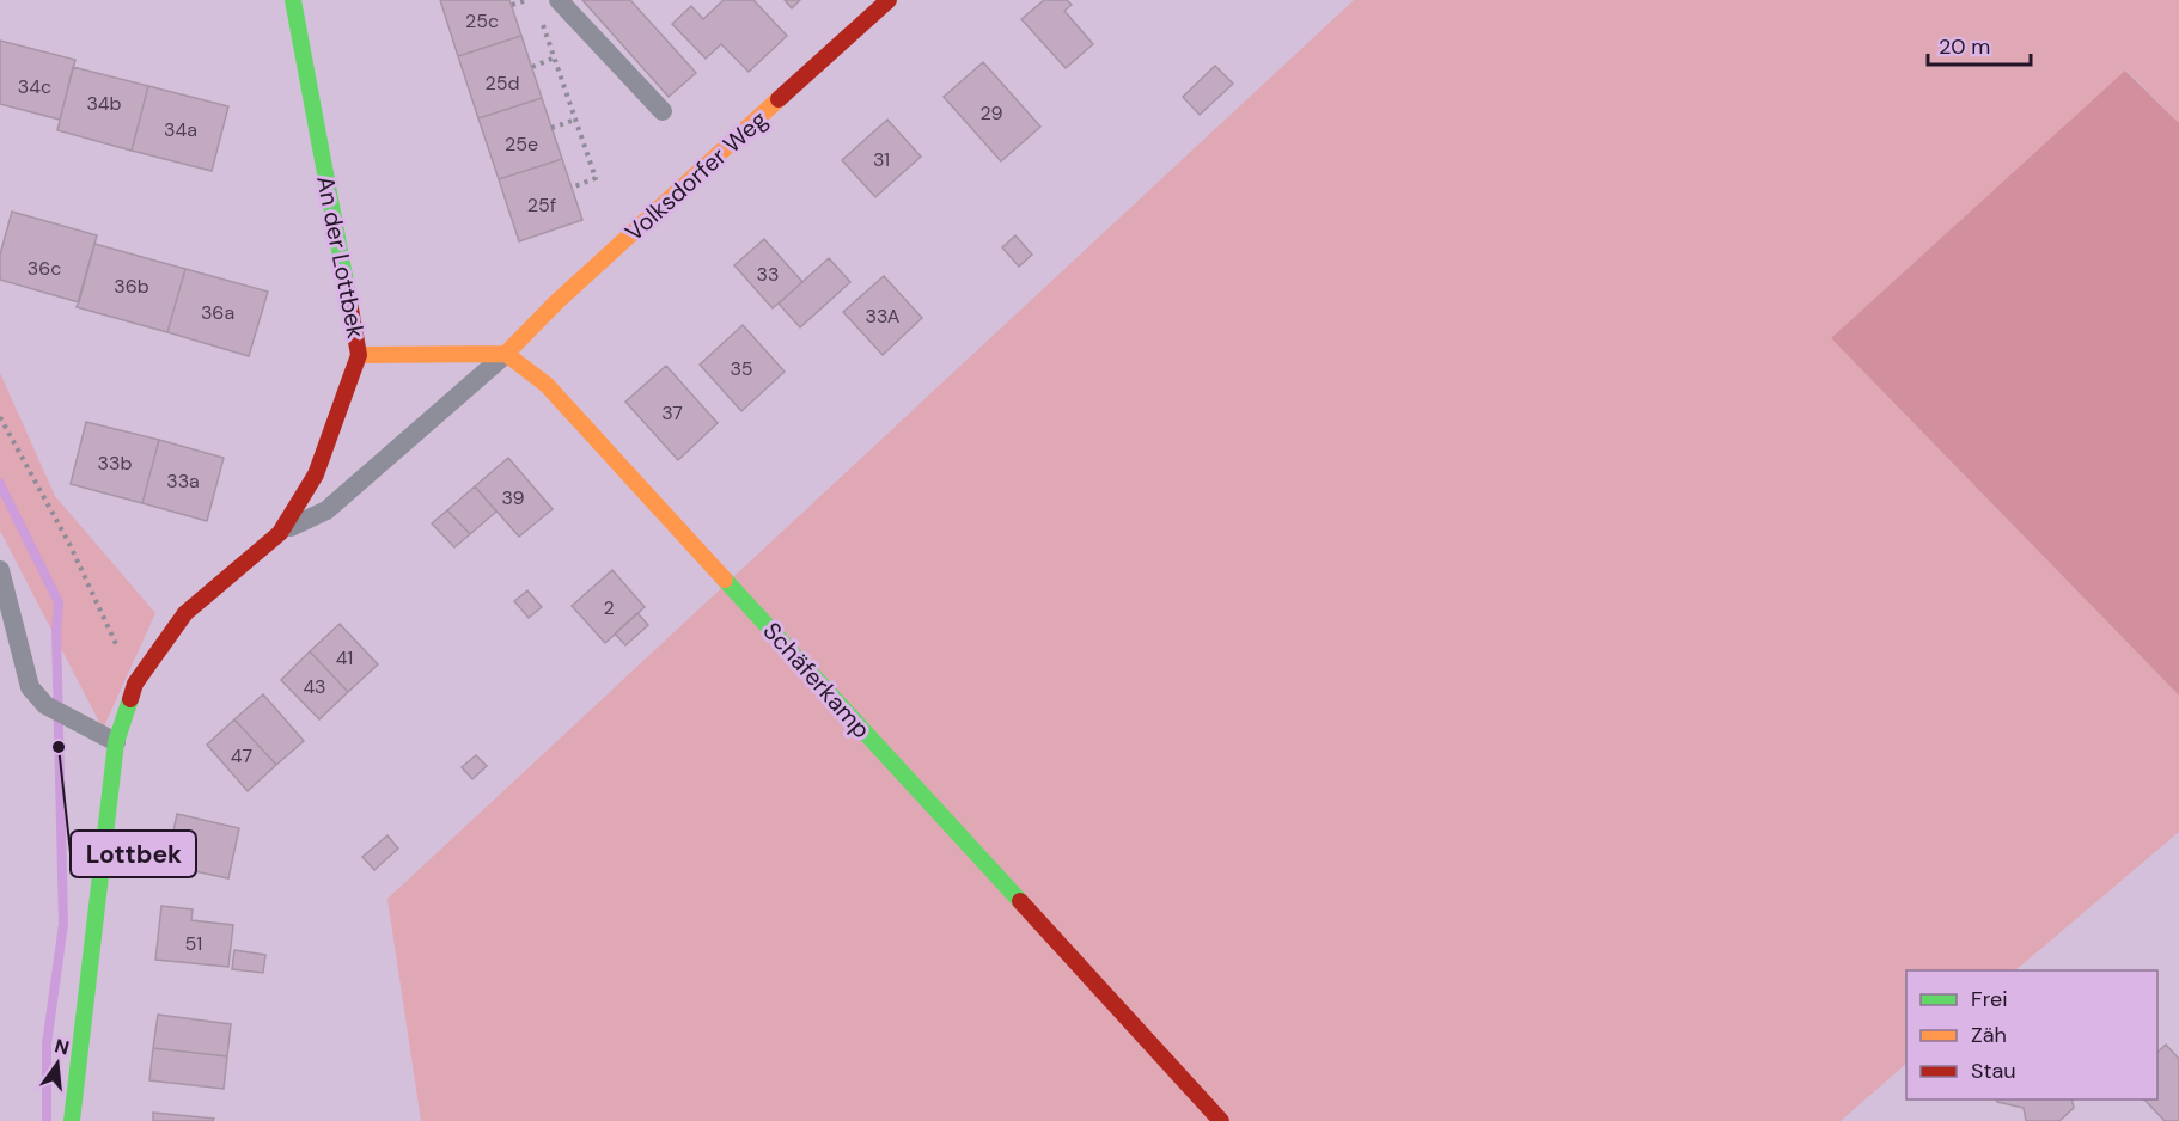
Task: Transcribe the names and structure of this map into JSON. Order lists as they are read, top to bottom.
{
  "streets": {
    "street": ["Volksdorfer Weg", "An der Lottbek", "Schäferkamp"]
  },
  "crossings": [
    ["Volksdorfer Weg", "Schäferkamp"]
  ],
  "places": ["Lottbek"],
  "house_numbers": [
    "25c",
    "25d",
    "34c",
    "34b",
    "29",
    "34a",
    "25e",
    "31",
    "25f",
    "36c",
    "33",
    "36b",
    "36a",
    "33A",
    "35",
    "37",
    "33b",
    "33a",
    "39",
    "2",
    "41",
    "43",
    "47",
    "51"
  ],
  "legend": ["Frei", "Zäh", "Stau"],
  "scale_bar": "20 m",
  "north": "top"
}
